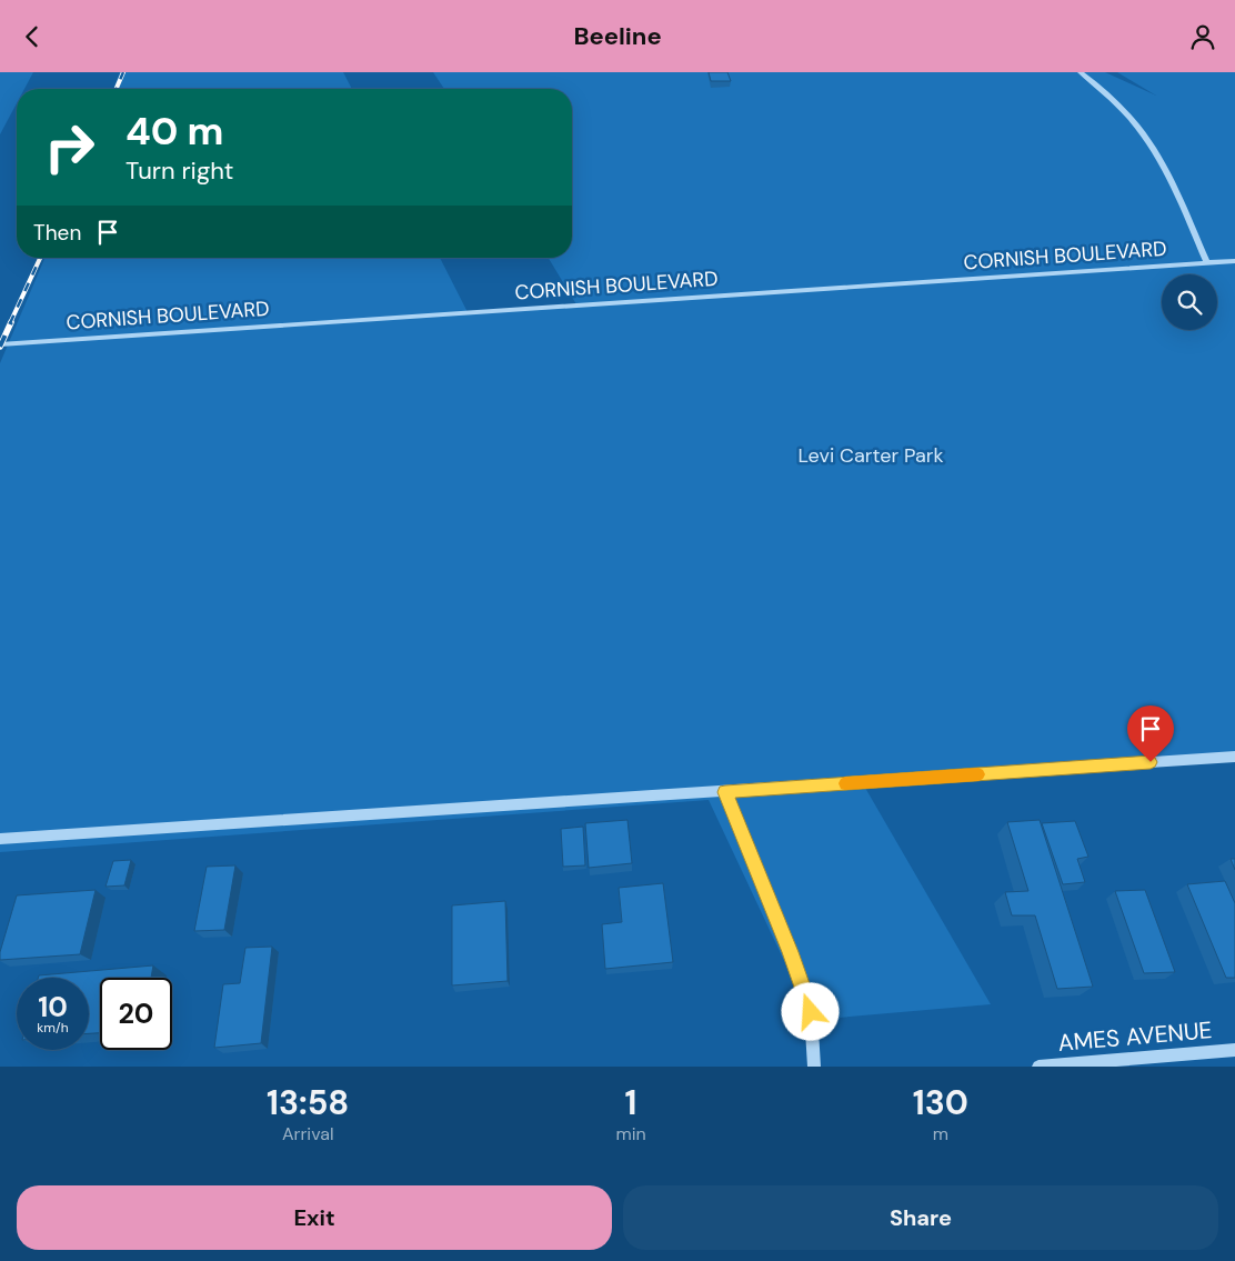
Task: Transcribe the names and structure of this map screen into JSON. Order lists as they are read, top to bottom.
{
  "streets": {
    "street": ["CORNISH BOULEVARD", "AMES AVENUE"]
  },
  "parks": ["Levi Carter Park"],
  "page": {
    "header": "Beeline",
    "turn": ["40 m", "Turn right"],
    "then": "Then",
    "speed": "10 km/h",
    "limit": "20",
    "eta": [
      "13:58",
      "Arrival",
      "1",
      "min",
      "130",
      "m"
    ],
    "buttons": ["Exit", "Share"]
  }
}
